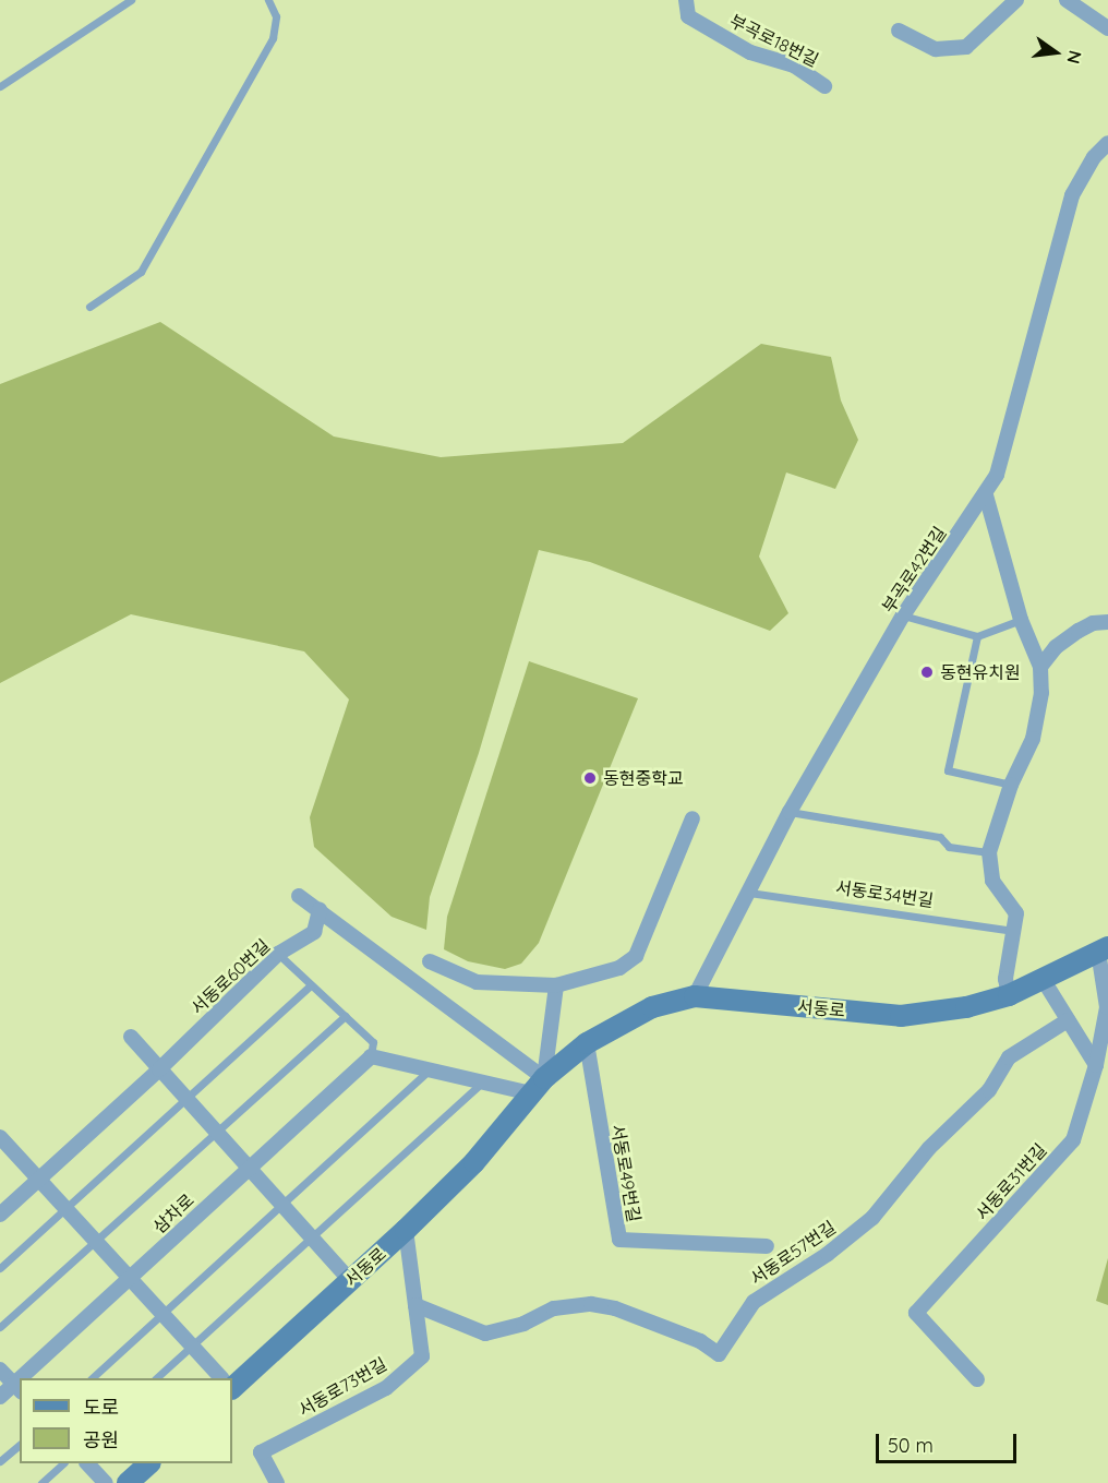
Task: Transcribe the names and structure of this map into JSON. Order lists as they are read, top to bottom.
{
  "streets": {
    "street": [
      "부곡로18번길",
      "부곡로42번길",
      "서동로60번길",
      "서동로",
      "서동로49번길",
      "서동로31번길",
      "삼차로",
      "서동로57번길",
      "서동로73번길"
    ],
    "lane": ["서동로34번길"]
  },
  "crossings": [
    ["부곡로42번길", "서동로34번길"],
    ["부곡로42번길", "서동로"],
    ["서동로", "서동로49번길"],
    ["서동로57번길", "서동로73번길"]
  ],
  "places": ["동현유치원", "동현중학교"],
  "legend": ["도로", "공원"],
  "scale_bar": "50 m",
  "north": "right"
}
